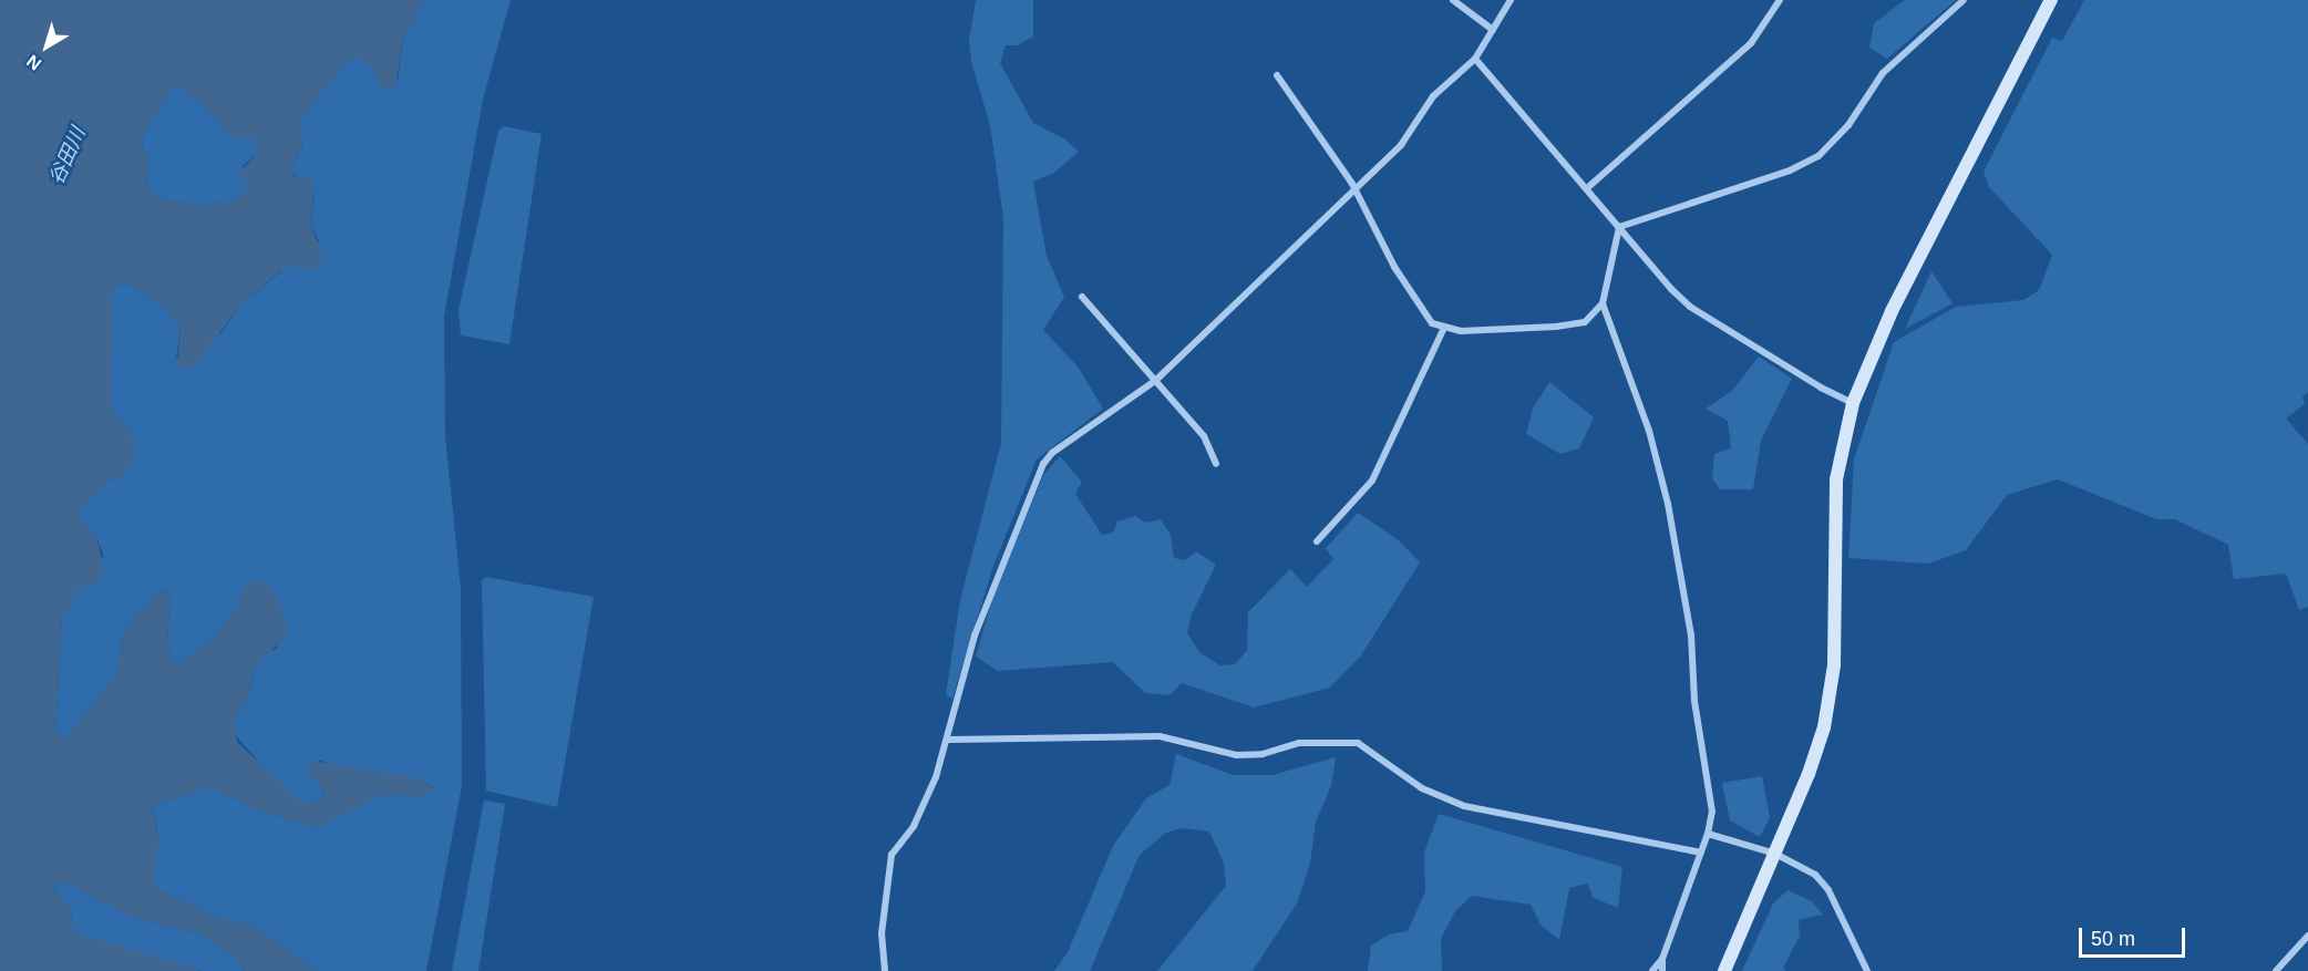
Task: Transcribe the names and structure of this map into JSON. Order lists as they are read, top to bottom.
{
  "water": ["谷田川"],
  "scale_bar": "50 m",
  "north": "bottom left"
}
